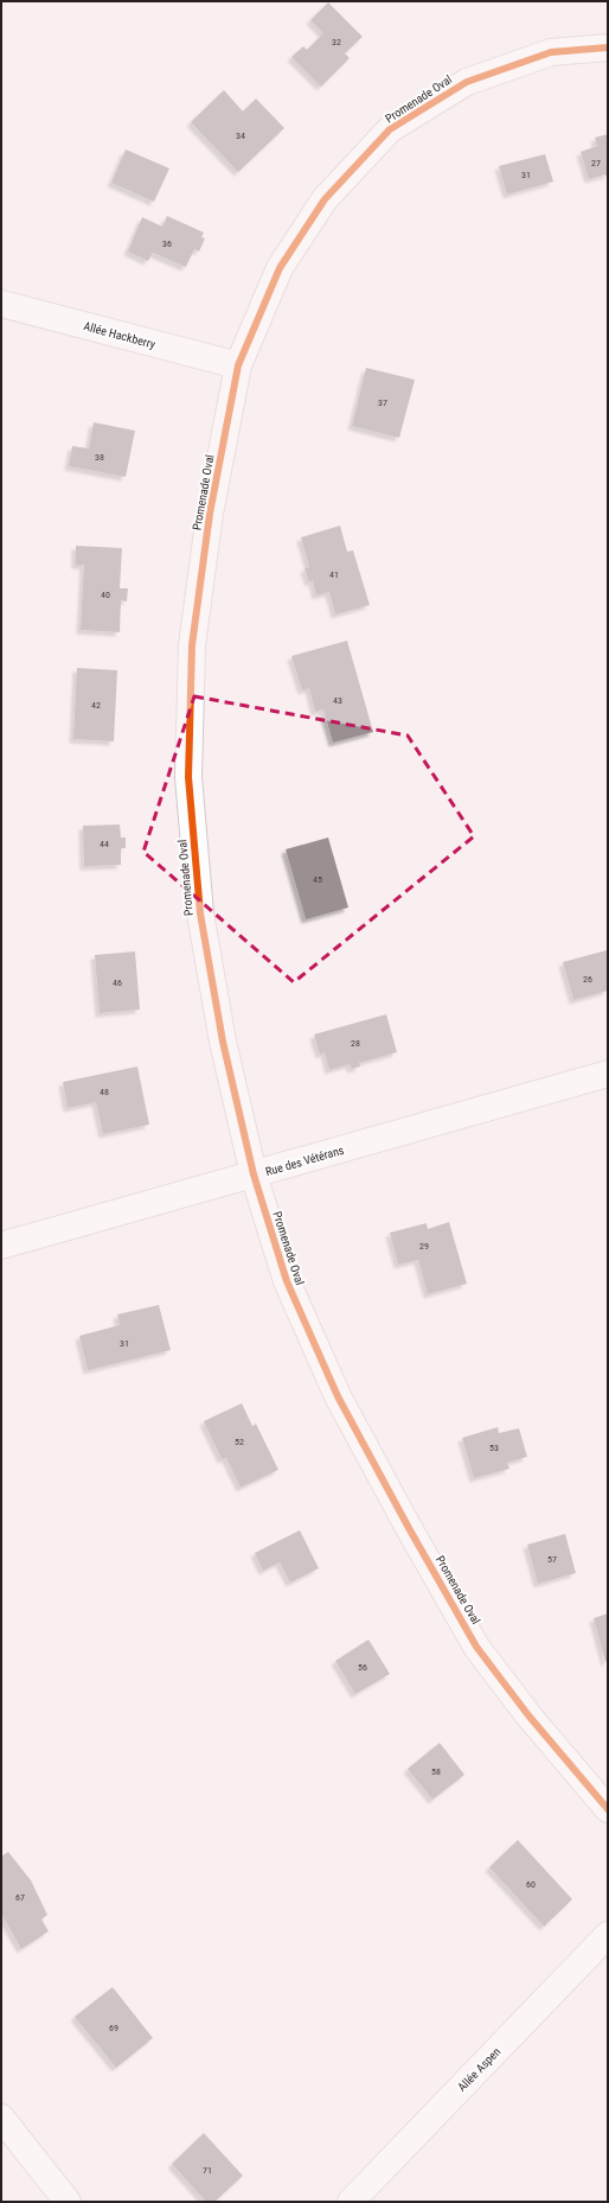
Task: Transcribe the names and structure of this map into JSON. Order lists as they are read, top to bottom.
{
  "streets": {
    "street": [
      "Promenade Oval",
      "Allée Hackberry",
      "Rue des Vétérans",
      "Allée Aspen"
    ]
  },
  "crossings": [
    ["Promenade Oval", "Allée Hackberry"],
    ["Promenade Oval", "Rue des Vétérans"]
  ],
  "house_numbers": [
    "32",
    "34",
    "27",
    "31",
    "36",
    "37",
    "38",
    "41",
    "40",
    "43",
    "42",
    "44",
    "45",
    "26",
    "46",
    "28",
    "48",
    "29",
    "31",
    "52",
    "53",
    "57",
    "56",
    "58",
    "60",
    "67",
    "69",
    "71"
  ]
}
